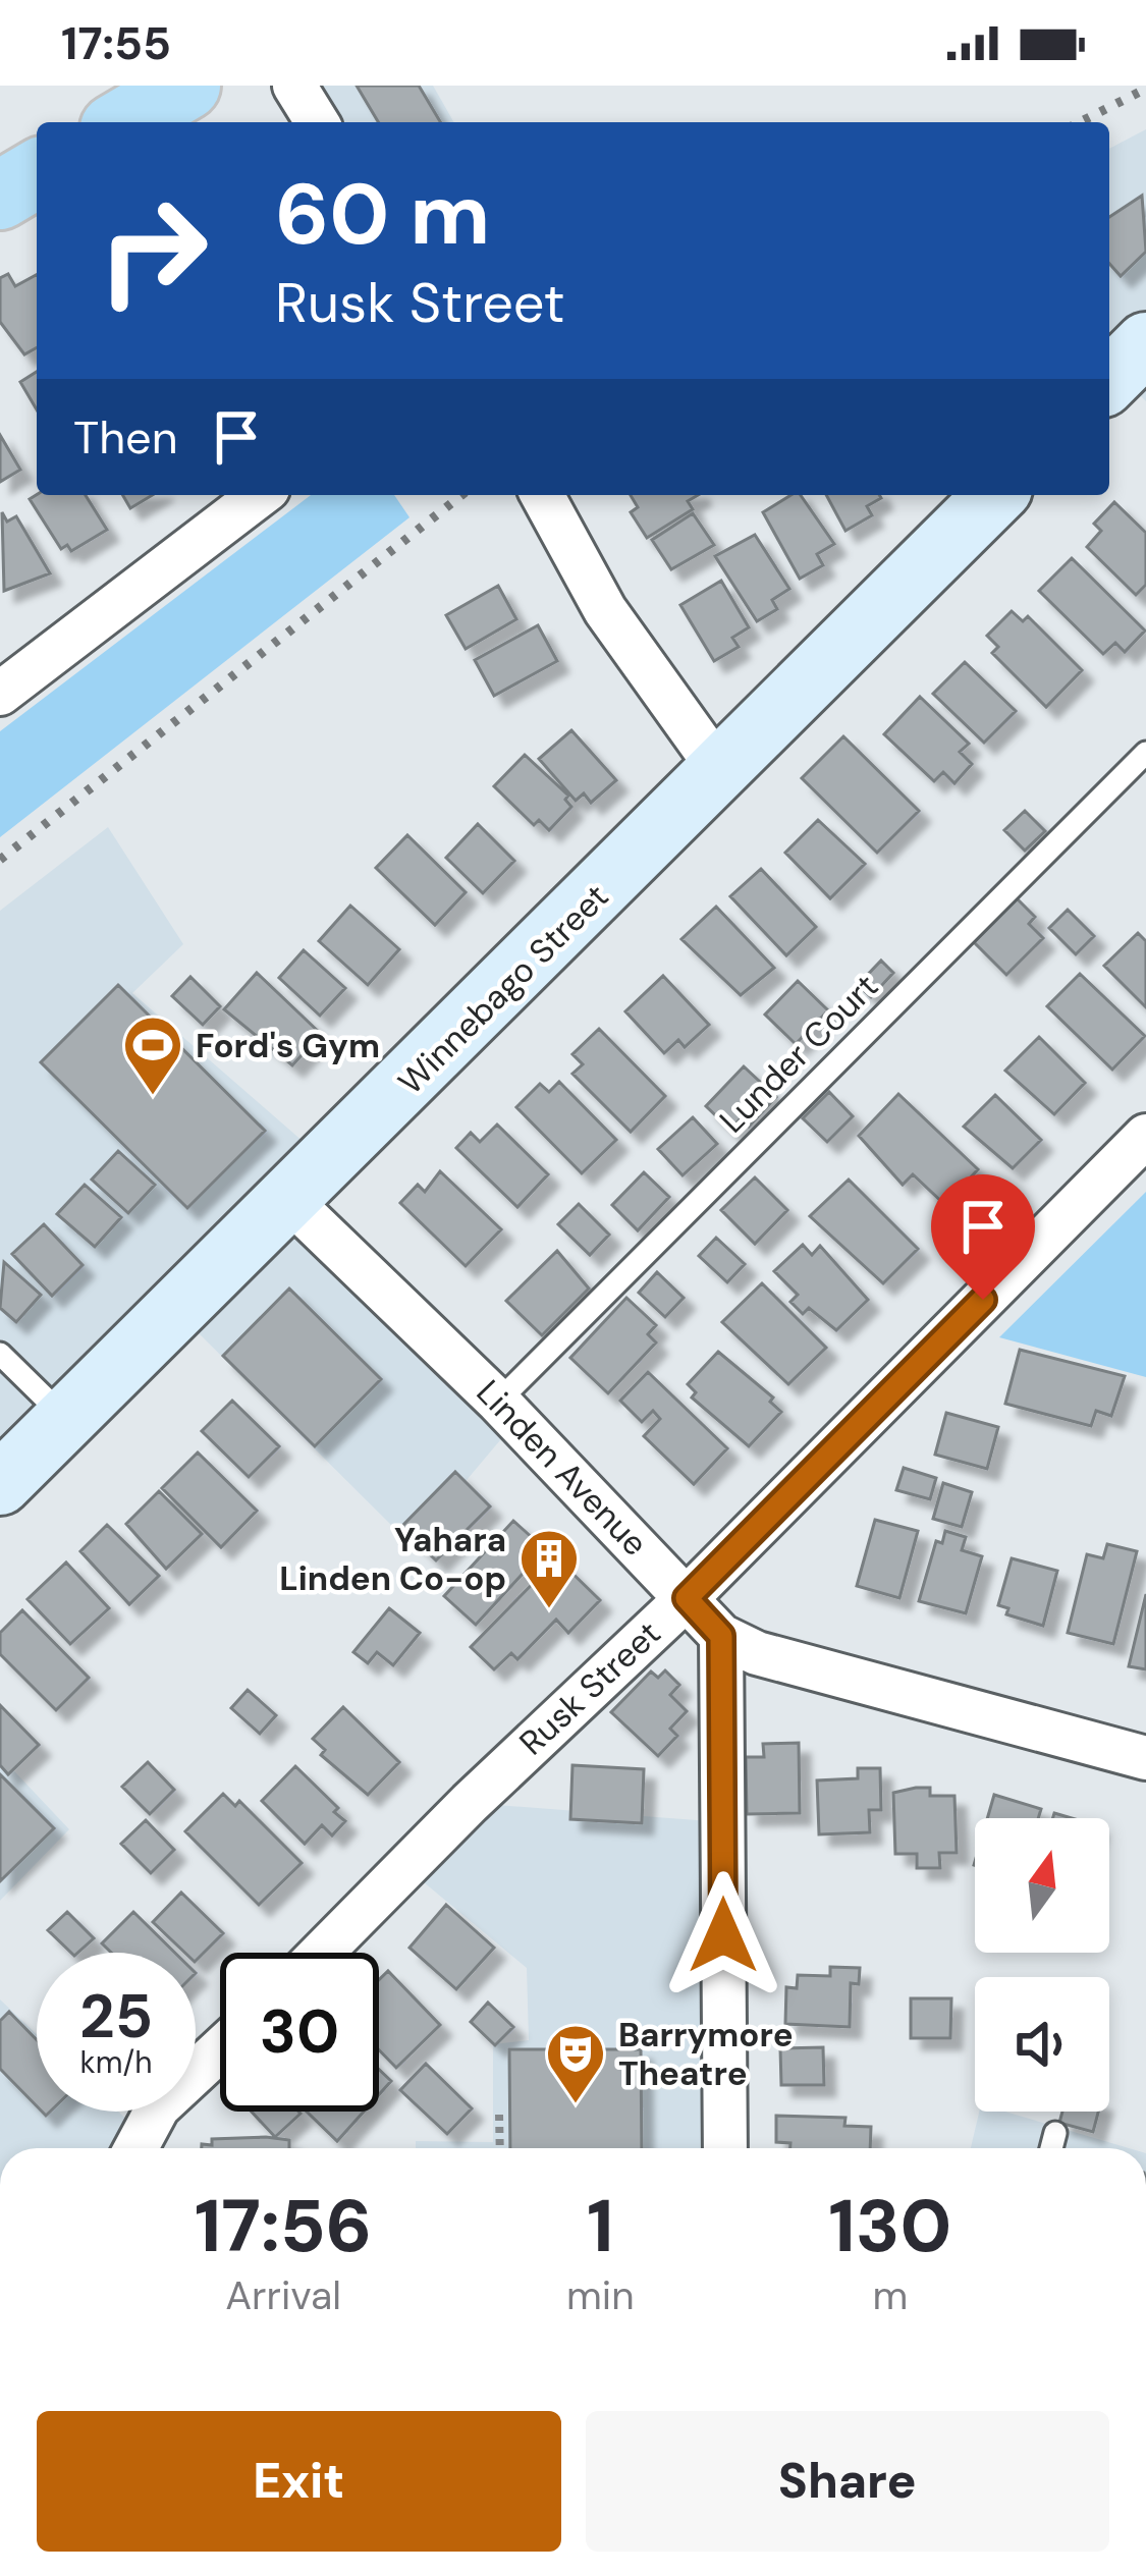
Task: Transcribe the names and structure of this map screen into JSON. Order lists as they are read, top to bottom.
{
  "streets": {
    "street": ["Winnebago Street", "Linden Avenue", "Rusk Street"],
    "lane": ["Lunder Court"]
  },
  "crossings": [
    ["Winnebago Street", "Linden Avenue"],
    ["Lunder Court", "Linden Avenue"],
    ["Linden Avenue", "Rusk Street"]
  ],
  "places": {
    "sports": ["Ford's Gym"],
    "building": ["Yahara Linden Co-op"],
    "theatre": ["Barrymore Theatre"]
  },
  "north": "top",
  "page": {
    "status": "17:55",
    "turn": ["60 m", "Rusk Street"],
    "then": "Then",
    "speed": "25 km/h",
    "limit": "30",
    "eta": [
      "17:56",
      "Arrival",
      "1",
      "min",
      "130",
      "m"
    ],
    "buttons": ["Exit", "Share"]
  }
}
